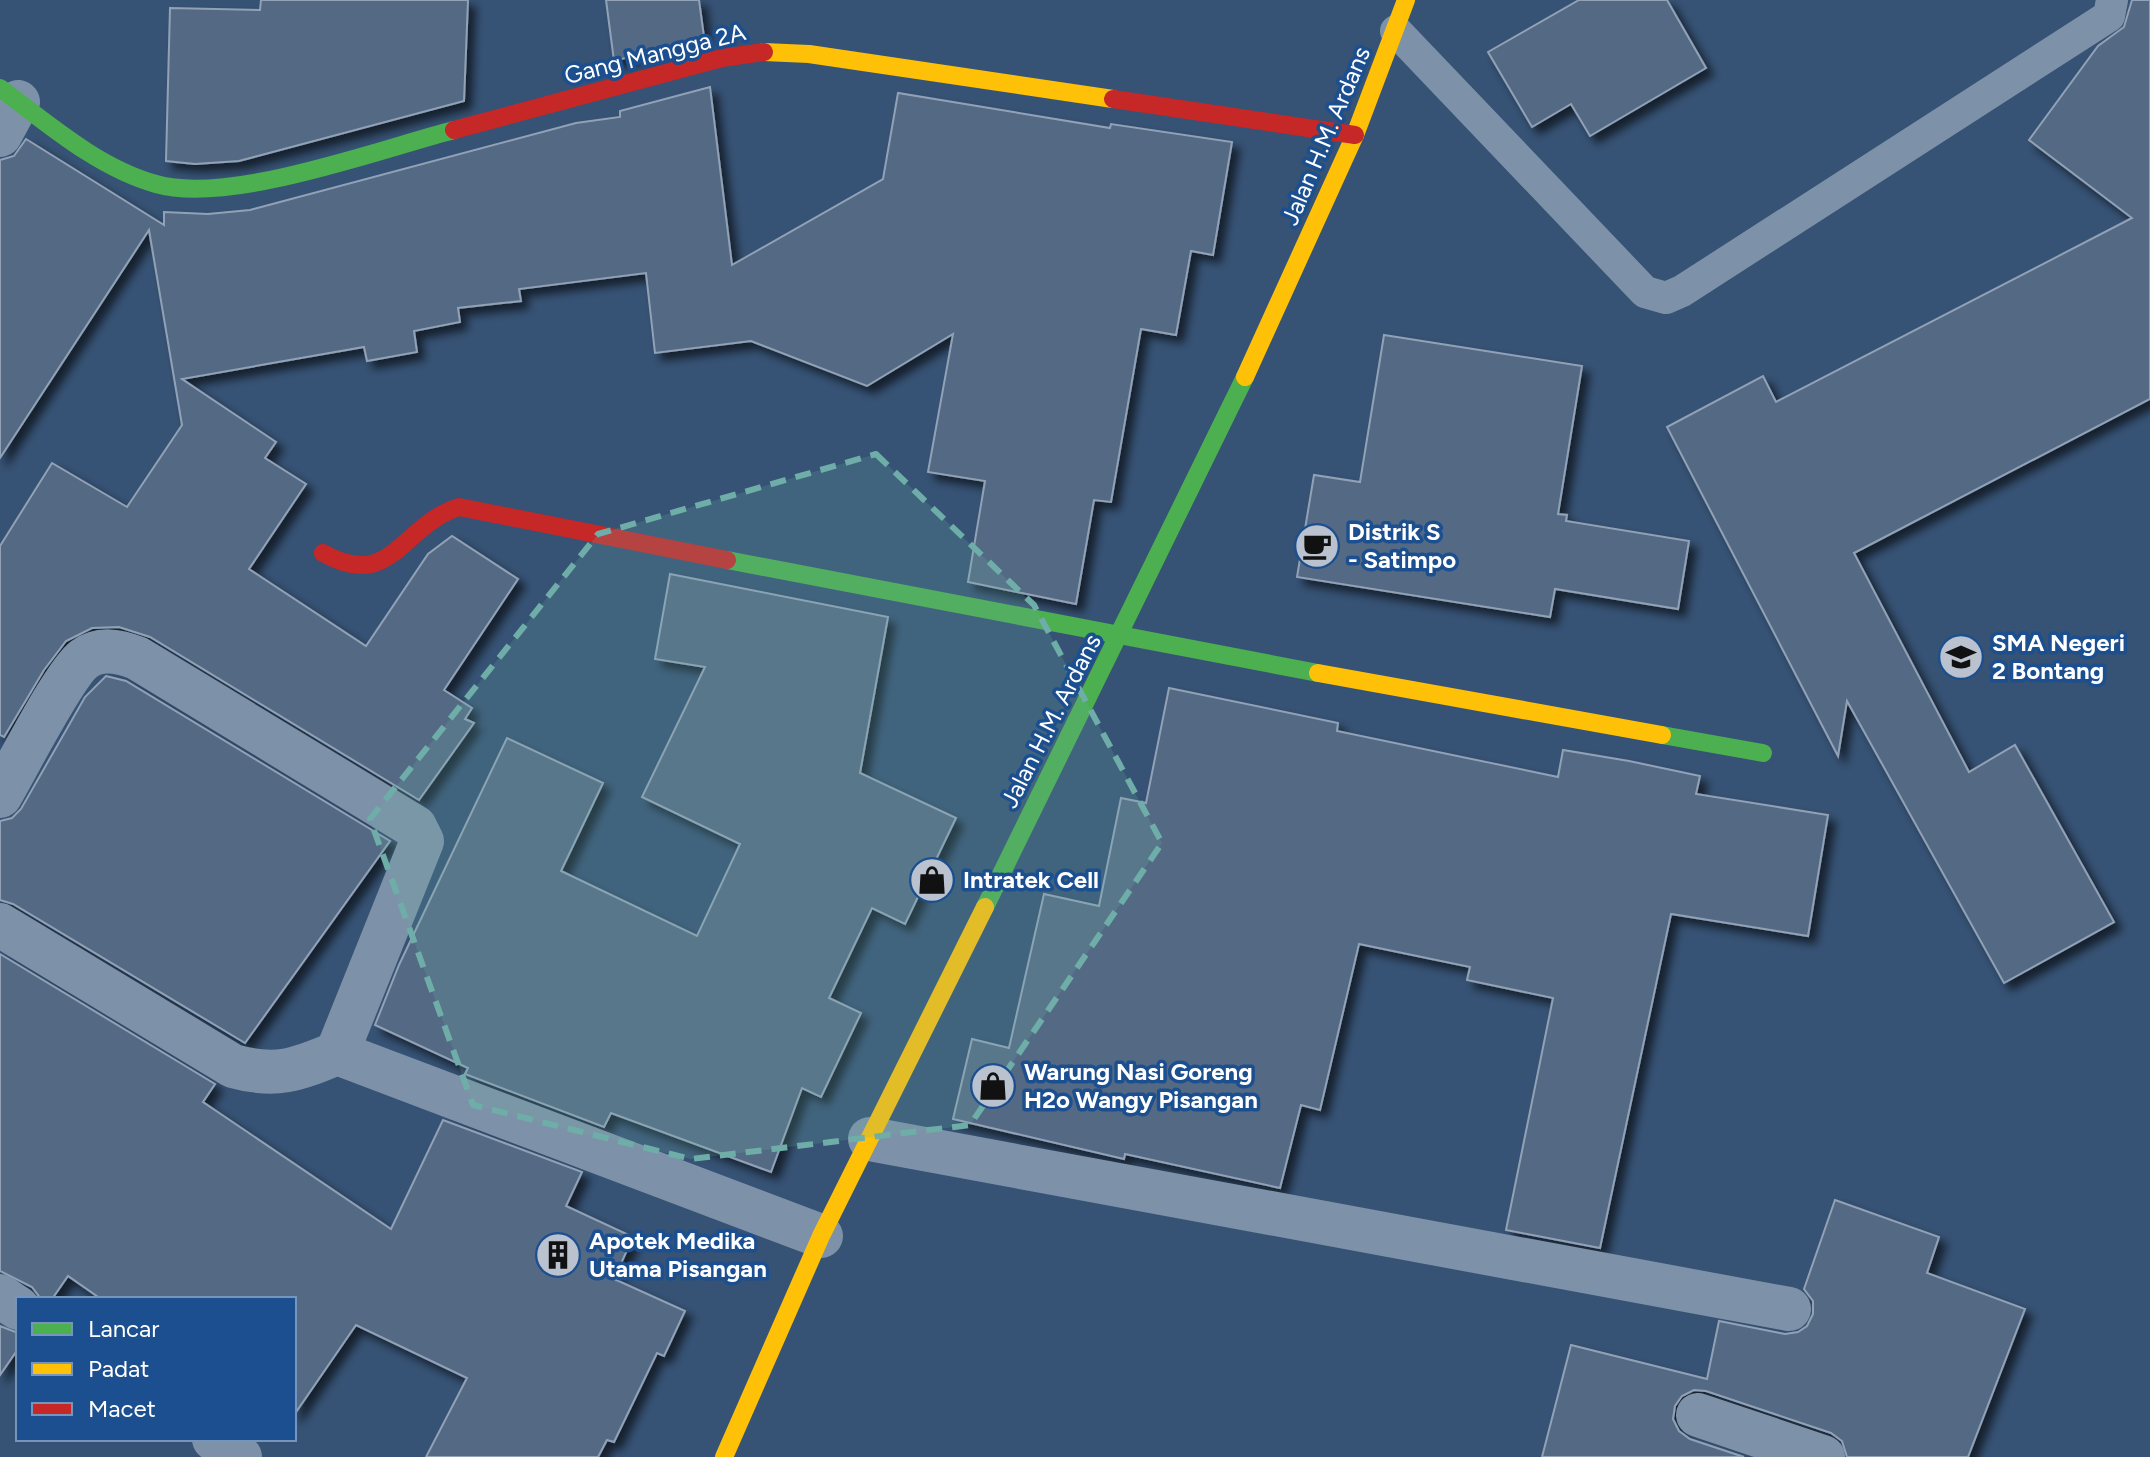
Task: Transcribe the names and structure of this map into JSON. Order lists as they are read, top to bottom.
{
  "streets": {
    "street": ["Gang Mangga 2A", "Jalan H.M. Ardans"]
  },
  "crossings": [
    ["Gang Mangga 2A", "Jalan H.M. Ardans"]
  ],
  "places": {
    "cafe": ["Distrik S - Satimpo"],
    "school or university": ["SMA Negeri 2 Bontang"],
    "shop": ["Intratek Cell", "Warung Nasi Goreng H2o Wangy Pisangan"],
    "building": ["Apotek Medika Utama Pisangan"]
  },
  "legend": ["Lancar", "Padat", "Macet"]
}
